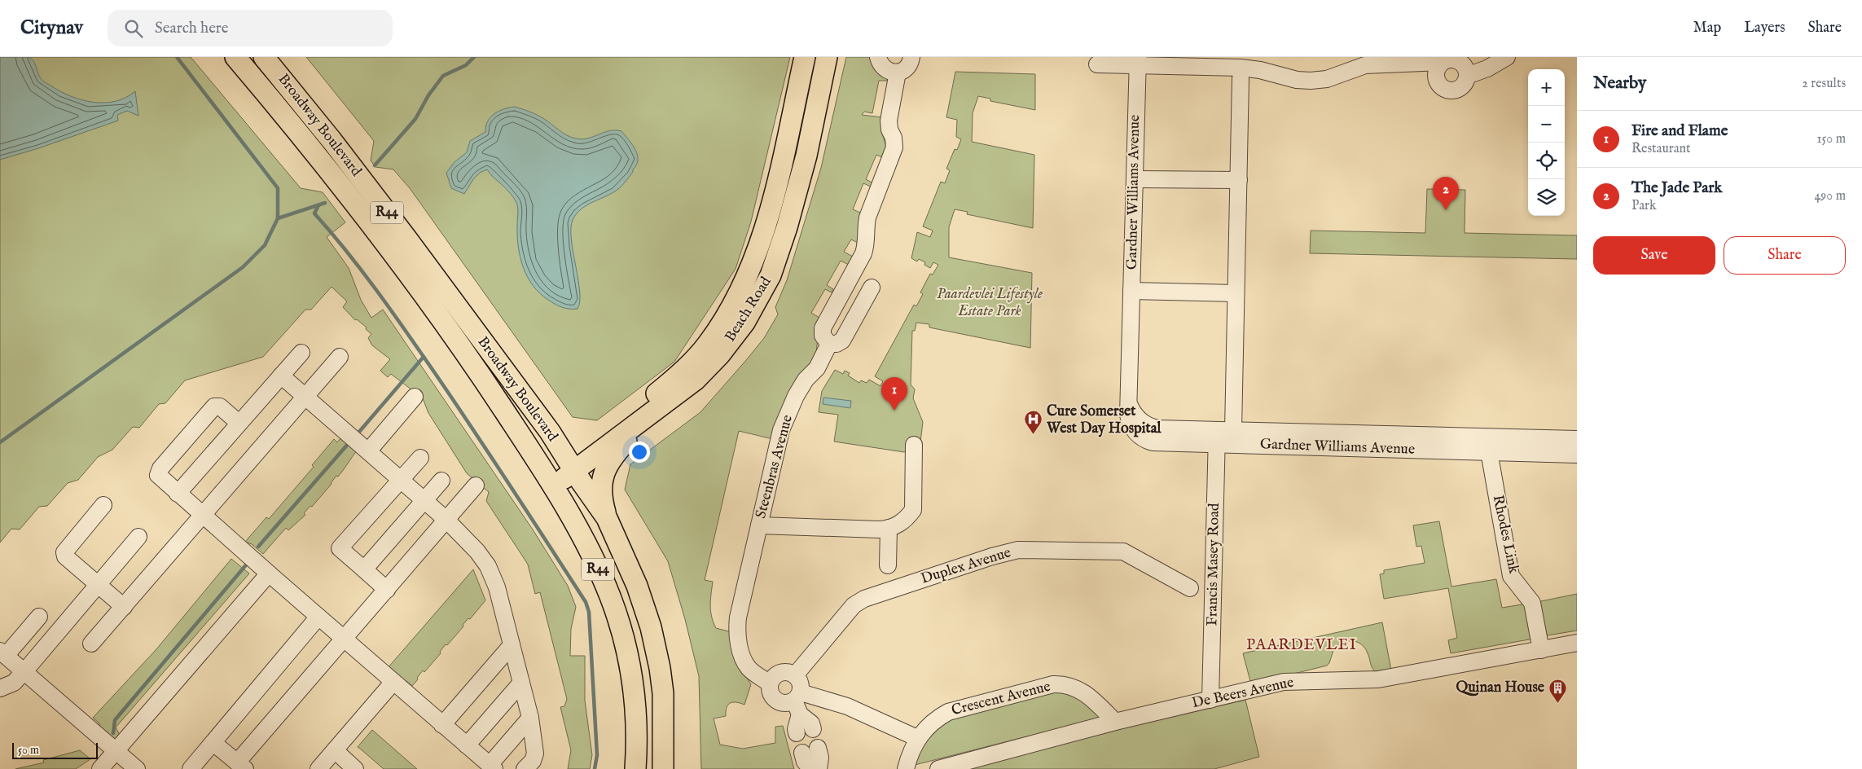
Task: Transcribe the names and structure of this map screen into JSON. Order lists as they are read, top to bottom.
{
  "streets": {
    "main road": ["Broadway Boulevard", "R44", "Beach Road"],
    "street": [
      "Gardner Williams Avenue",
      "Steenbras Avenue",
      "Rhodes Link",
      "Francis Masey Road",
      "Duplex Avenue",
      "De Beers Avenue",
      "Crescent Avenue"
    ]
  },
  "crossings": [
    ["Broadway Boulevard", "Beach Road"],
    ["Gardner Williams Avenue", "Rhodes Link"],
    ["Gardner Williams Avenue", "Francis Masey Road"],
    ["Steenbras Avenue", "Duplex Avenue"],
    ["Rhodes Link", "De Beers Avenue"],
    ["Francis Masey Road", "De Beers Avenue"],
    ["De Beers Avenue", "Crescent Avenue"]
  ],
  "districts": ["PAARDEVLEI"],
  "parks": ["Paardevlei Lifestyle Estate Park"],
  "places": {
    "hospital": ["Cure Somerset West Day Hospital"],
    "building": ["Quinan House"]
  },
  "scale_bar": "50 m",
  "page": {
    "header": "Citynav",
    "search": "Search here",
    "nav": ["Map", "Layers", "Share"],
    "heading": ["Nearby", "2 results"],
    "map_buttons": ["+", "−"],
    "list": [
      {
        "mark": "1",
        "name": "Fire and Flame",
        "note": "Restaurant",
        "value": "150 m"
      },
      {
        "mark": "2",
        "name": "The Jade Park",
        "note": "Park",
        "value": "490 m"
      }
    ],
    "pins": ["2", "1"],
    "buttons": ["Save", "Share"],
    "scale": "50 m"
  }
}
